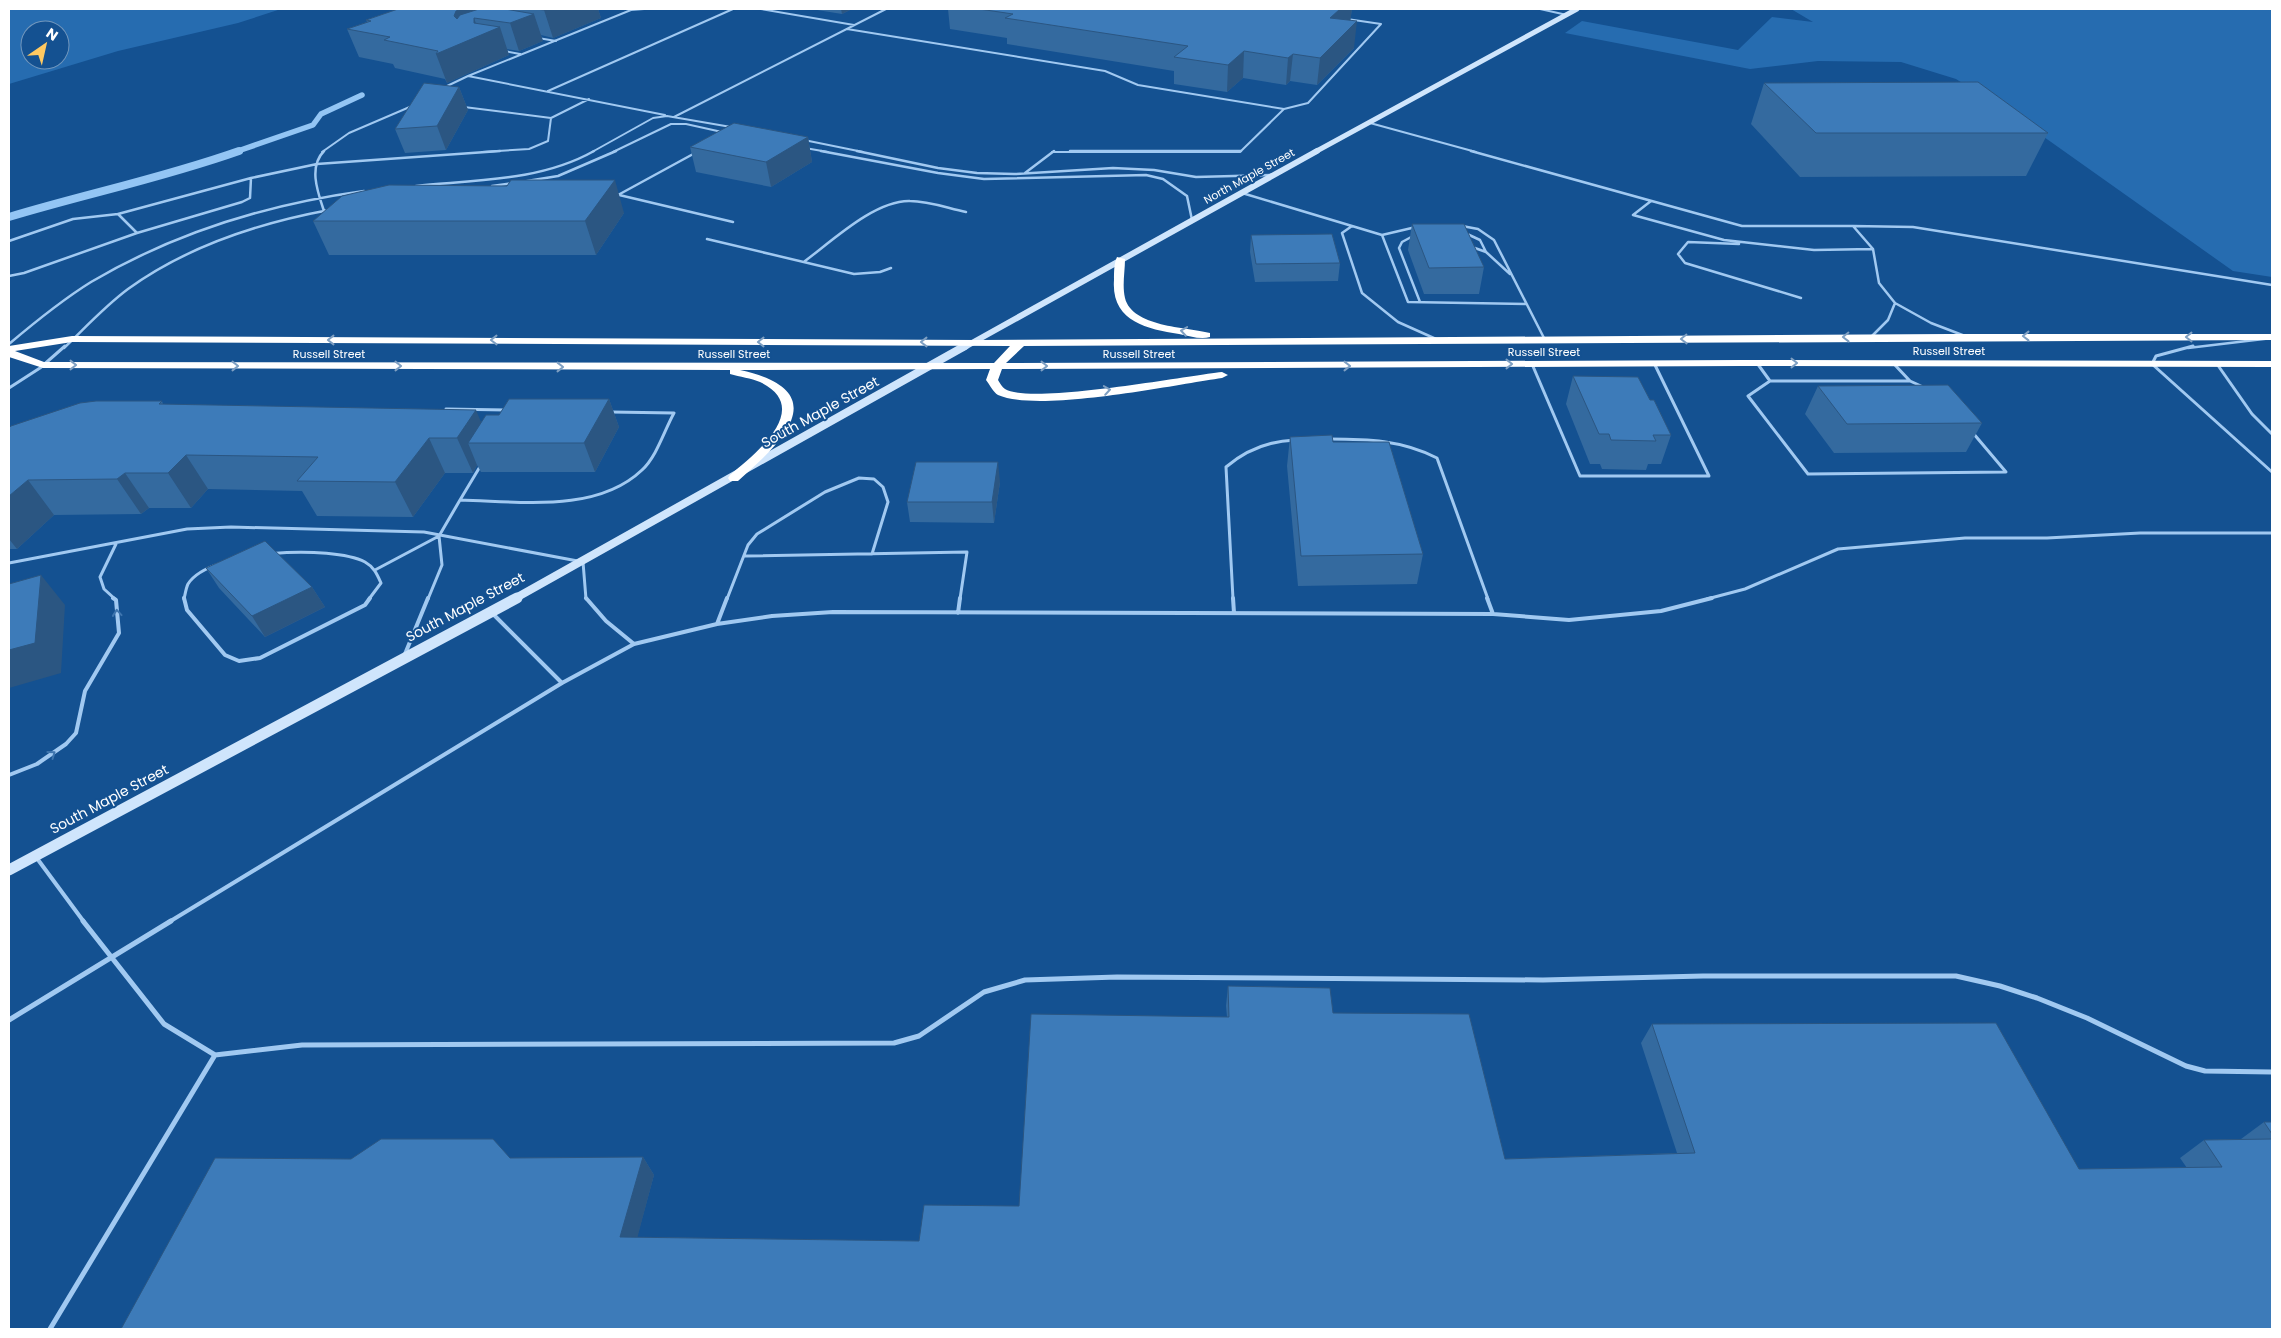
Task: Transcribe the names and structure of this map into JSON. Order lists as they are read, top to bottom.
{
  "streets": {
    "highway": ["Russell Street"],
    "main road": ["North Maple Street", "South Maple Street"]
  },
  "crossings": [
    ["North Maple Street", "Russell Street"],
    ["North Maple Street", "South Maple Street"],
    ["Russell Street", "South Maple Street"]
  ],
  "north": "top right"
}
